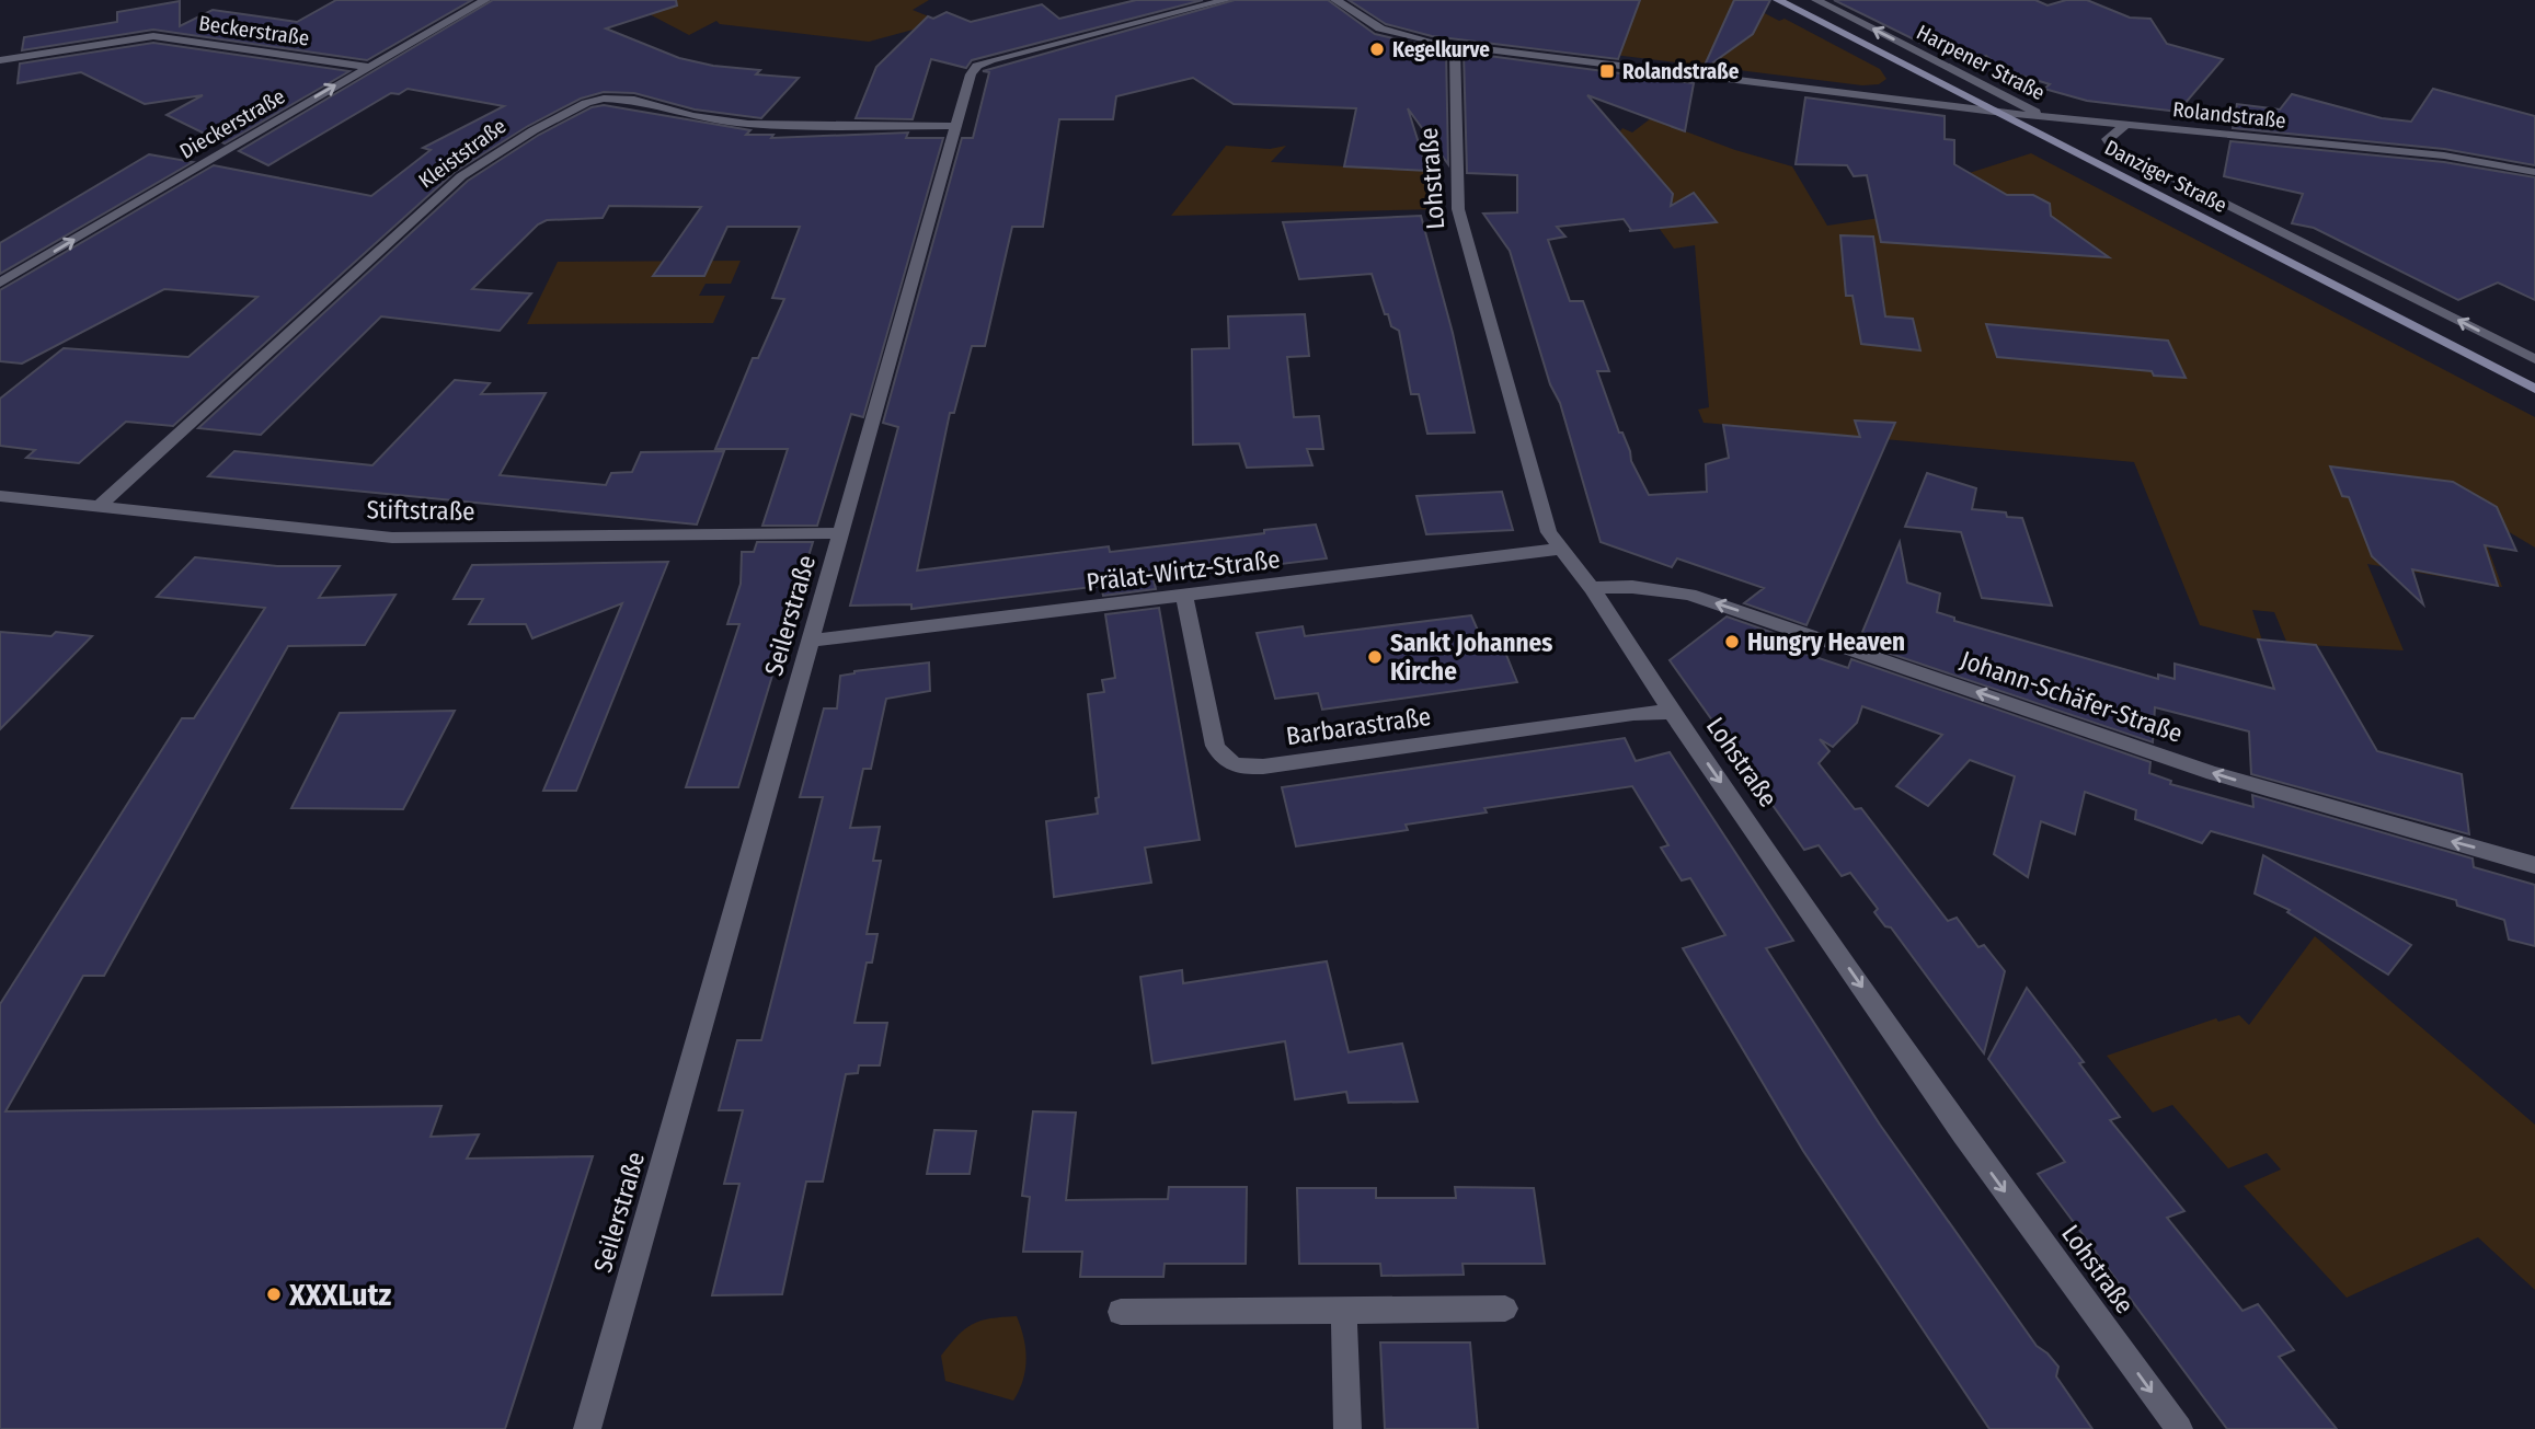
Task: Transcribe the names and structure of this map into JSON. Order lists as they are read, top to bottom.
{
  "streets": {
    "main road": ["Danziger Straße"],
    "street": [
      "Beckerstraße",
      "Harpener Straße",
      "Rolandstraße",
      "Dieckerstraße",
      "Kleiststraße",
      "Lohstraße",
      "Stiftstraße",
      "Prälat-Wirtz-Straße",
      "Seilerstraße",
      "Johann-Schäfer-Straße",
      "Barbarastraße"
    ]
  },
  "crossings": [
    ["Beckerstraße", "Dieckerstraße"],
    ["Harpener Straße", "Rolandstraße"],
    ["Rolandstraße", "Danziger Straße"],
    ["Rolandstraße", "Lohstraße"],
    ["Kleiststraße", "Stiftstraße"],
    ["Kleiststraße", "Seilerstraße"],
    ["Lohstraße", "Prälat-Wirtz-Straße"],
    ["Lohstraße", "Johann-Schäfer-Straße"],
    ["Lohstraße", "Barbarastraße"],
    ["Stiftstraße", "Seilerstraße"],
    ["Prälat-Wirtz-Straße", "Seilerstraße"],
    ["Prälat-Wirtz-Straße", "Barbarastraße"]
  ],
  "one_way": [
    "Harpener Straße",
    "Dieckerstraße",
    "Lohstraße",
    "Johann-Schäfer-Straße"
  ],
  "places": {
    "other": [
      "Kegelkurve",
      "Hungry Heaven",
      "Sankt Johannes Kirche",
      "XXXLutz"
    ],
    "transit": ["Rolandstraße"]
  }
}
